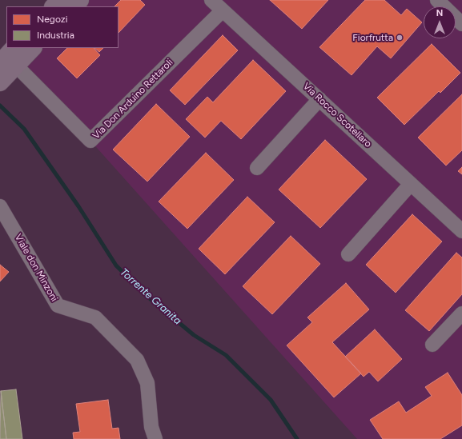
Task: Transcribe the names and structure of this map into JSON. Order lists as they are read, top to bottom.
{
  "streets": {
    "street": ["Via Don Arduino Rettaroli", "Via Rocco Scotellaro", "Viale don Minzoni"]
  },
  "crossings": [
    ["Via Don Arduino Rettaroli", "Via Rocco Scotellaro"]
  ],
  "water": ["Torrente Granita"],
  "places": ["Fiorfrutta"],
  "legend": ["Negozi", "Industria"],
  "north": "top"
}
